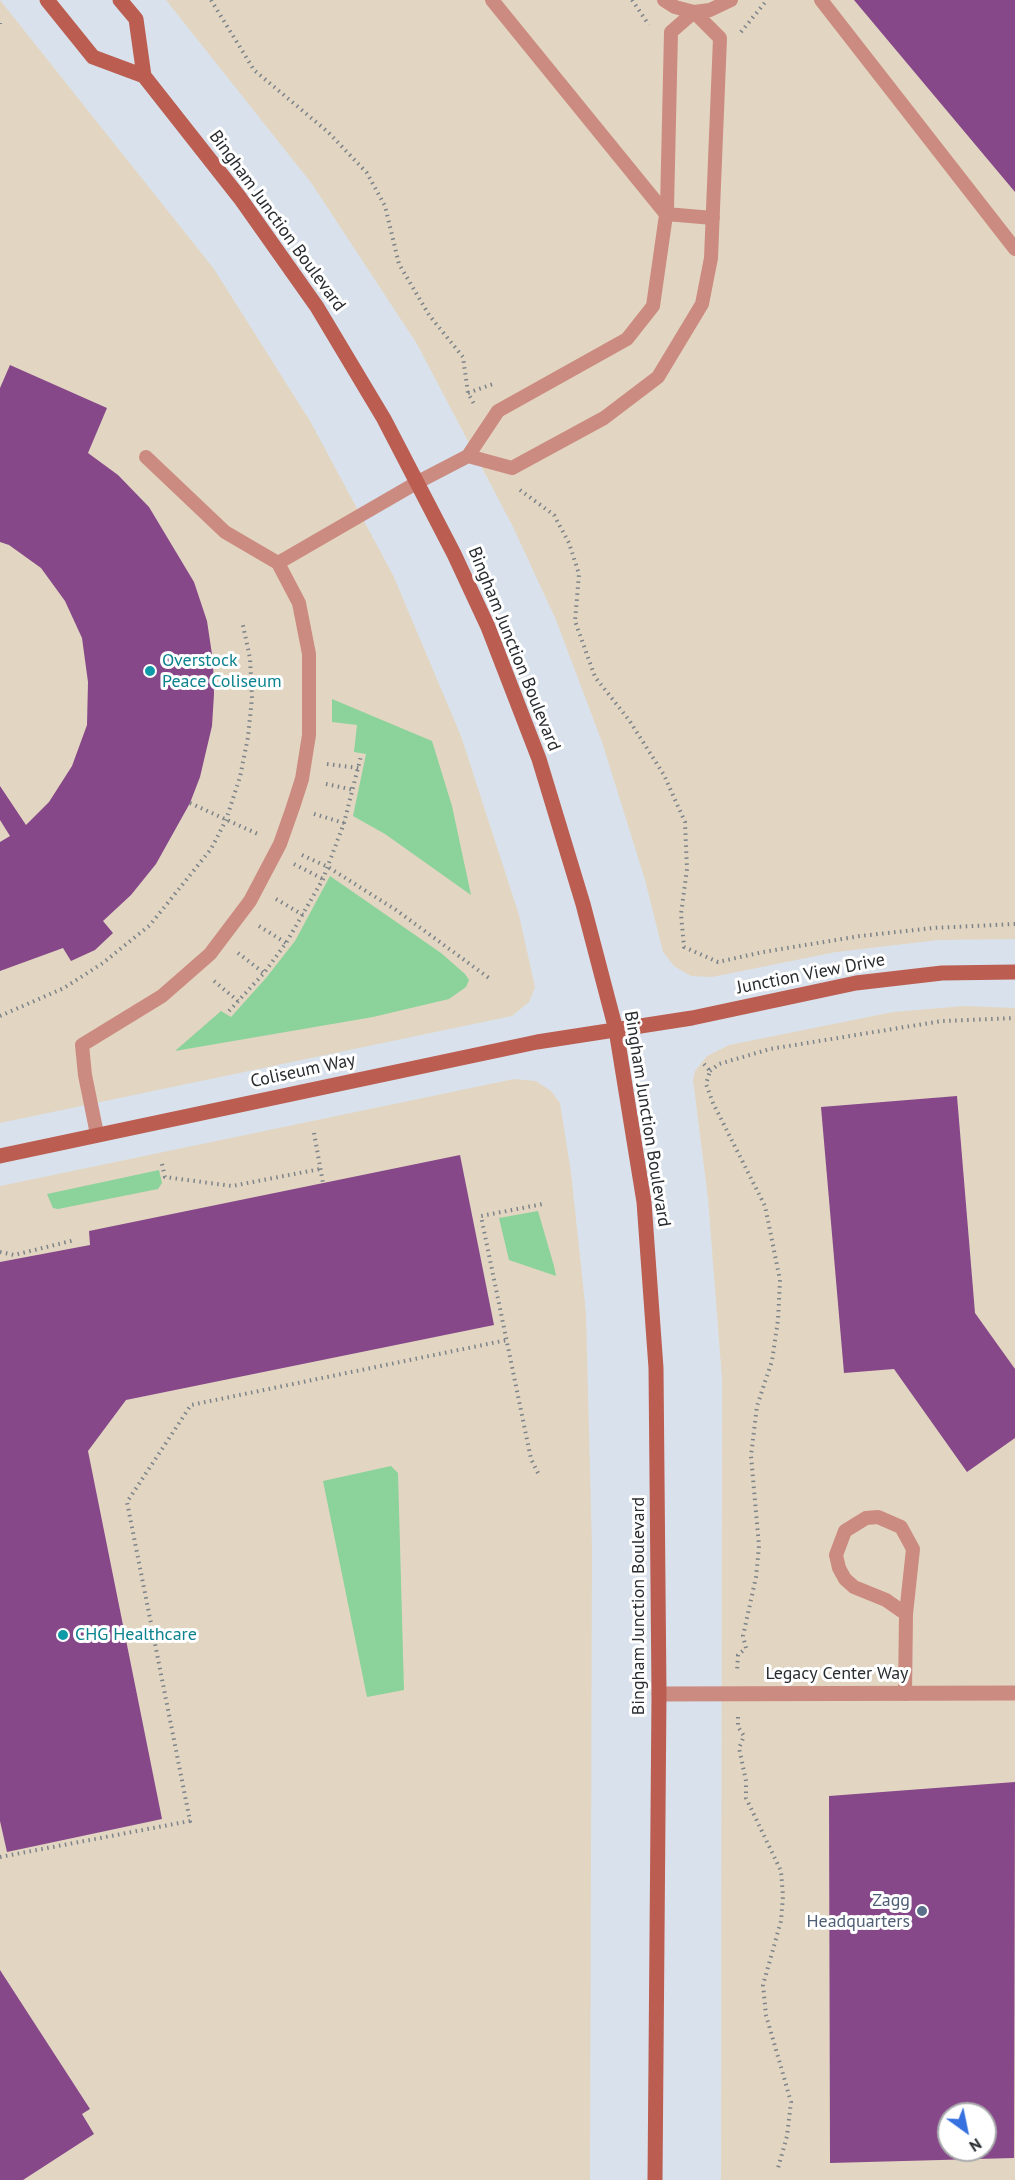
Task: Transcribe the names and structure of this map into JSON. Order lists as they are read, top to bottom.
{
  "streets": {
    "main road": ["Bingham Junction Boulevard", "Junction View Drive", "Coliseum Way"],
    "street": ["Legacy Center Way"]
  },
  "crossings": [
    ["Bingham Junction Boulevard", "Junction View Drive"],
    ["Bingham Junction Boulevard", "Coliseum Way"],
    ["Bingham Junction Boulevard", "Legacy Center Way"],
    ["Junction View Drive", "Coliseum Way"]
  ],
  "places": ["Overstock Peace Coliseum", "CHG Healthcare", "Zagg Headquarters"],
  "north": "bottom right"
}
